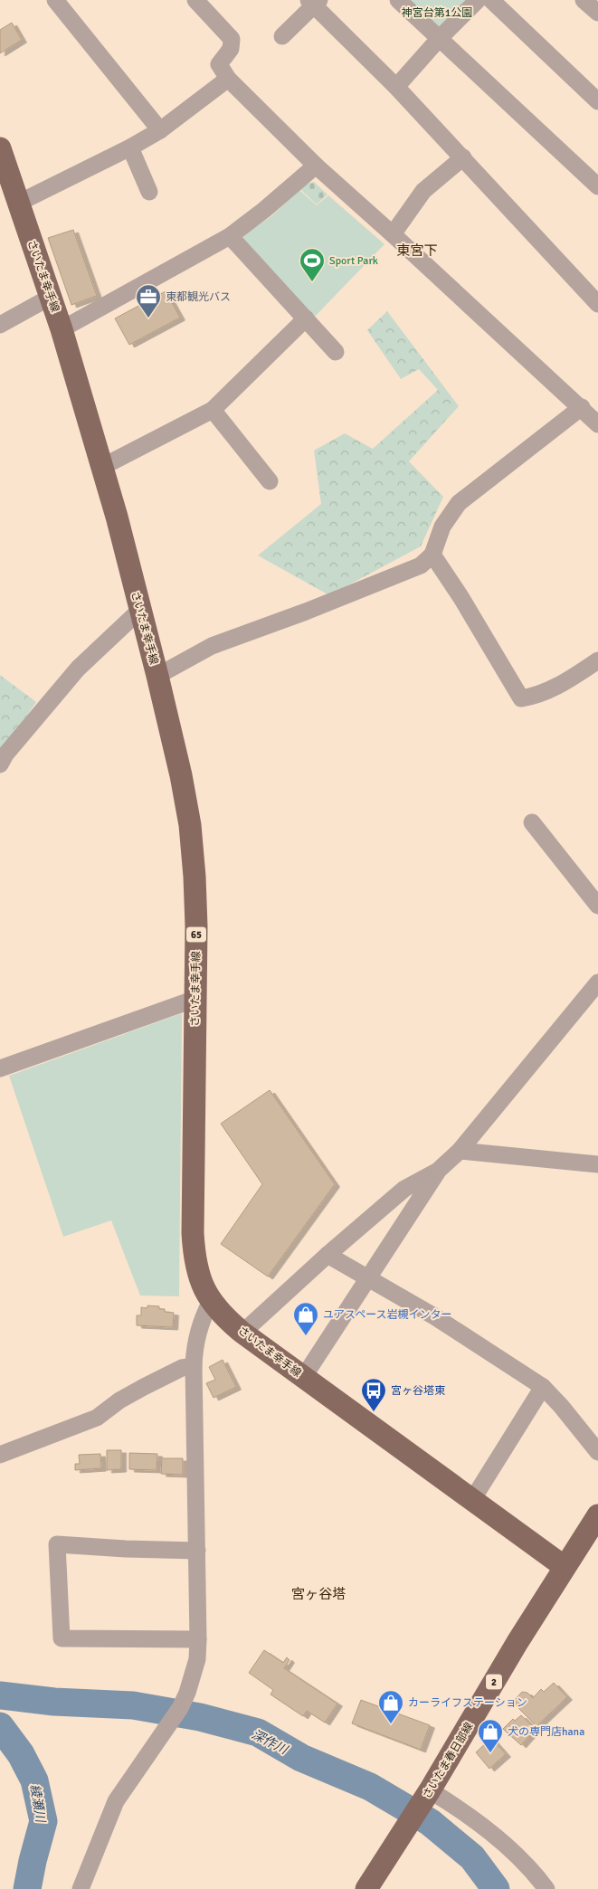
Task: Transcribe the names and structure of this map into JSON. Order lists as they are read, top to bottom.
{
  "streets": {
    "main road": [
      "さいたま幸手線",
      "65",
      "2",
      "さいたま春日部線"
    ]
  },
  "crossings": [
    ["さいたま幸手線", "さいたま春日部線"]
  ],
  "districts": ["東宮下", "宮ヶ谷塔"],
  "water": ["深作川", "綾瀬川"],
  "parks": ["神宮台第1公園"],
  "places": {
    "sports": ["Sport Park"],
    "office": ["東都観光バス"],
    "shop": ["ユアスペース岩槻インター", "カーライフステーション", "犬の専門店hana"],
    "bus stop": ["宮ヶ谷塔東"]
  }
}
